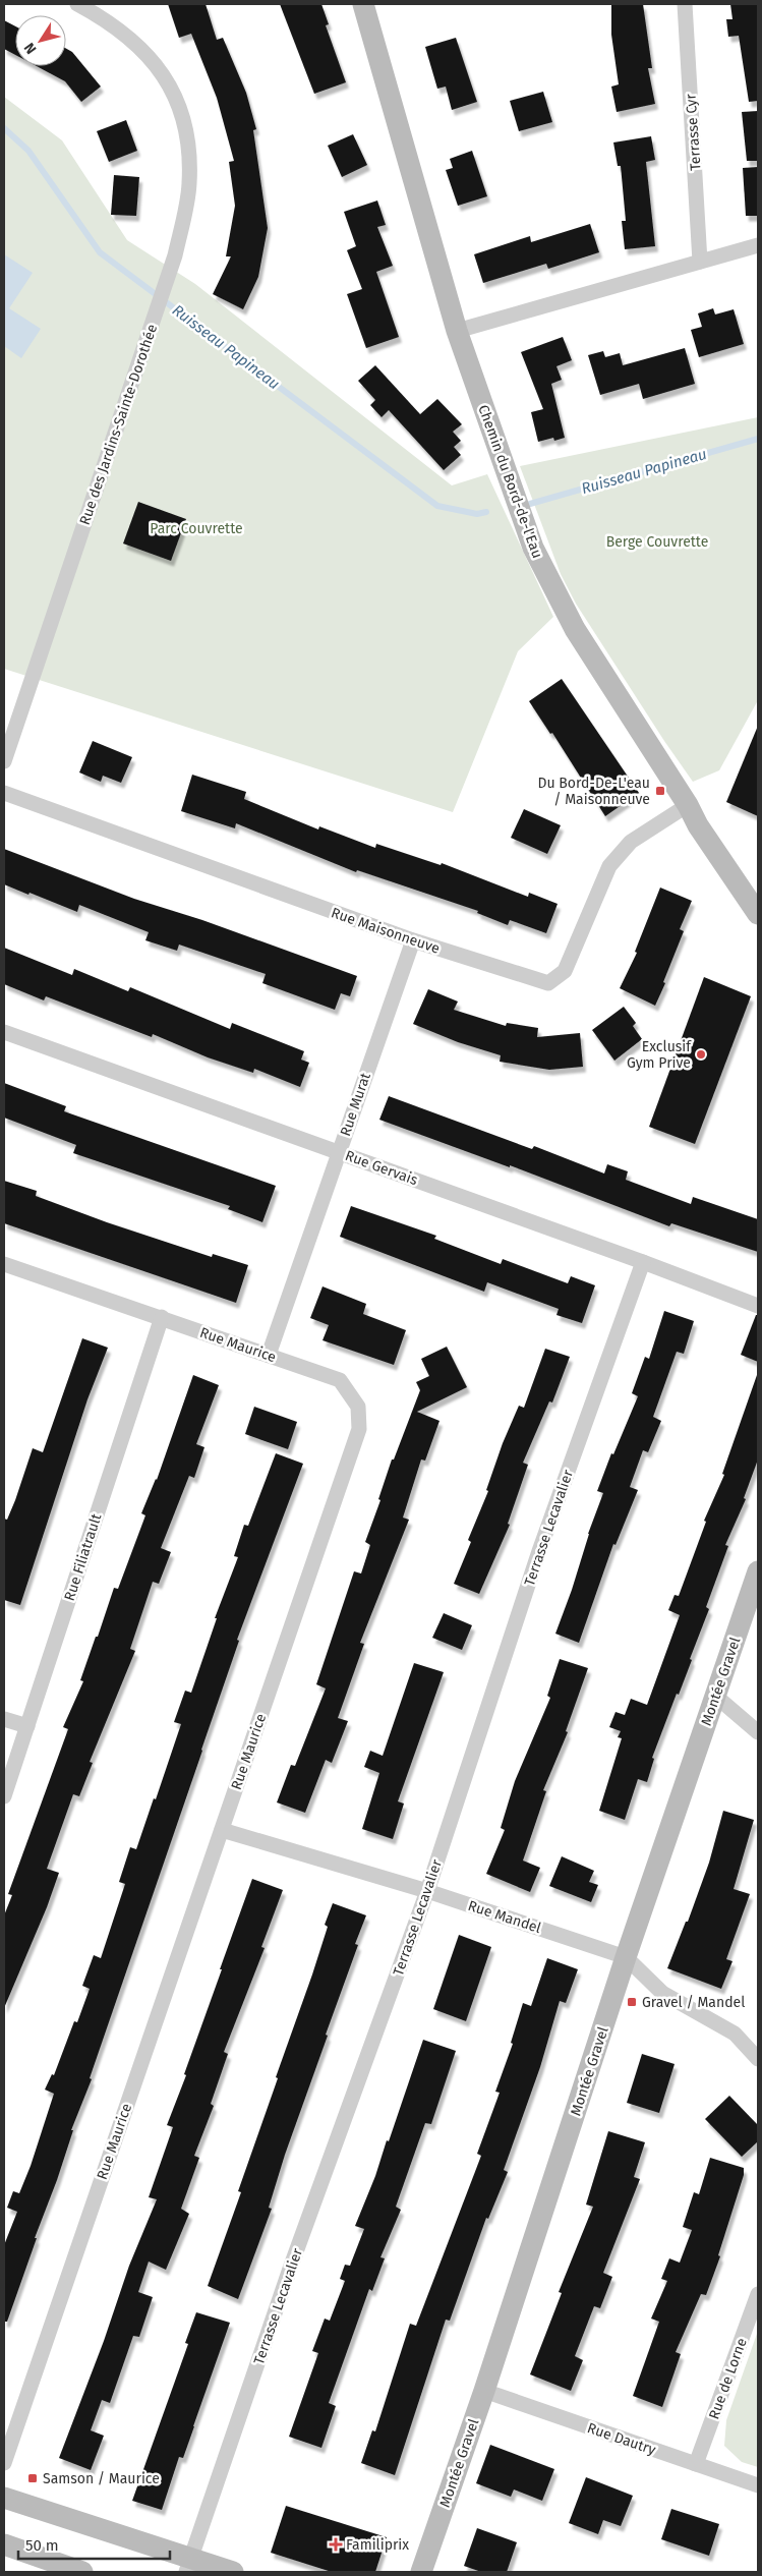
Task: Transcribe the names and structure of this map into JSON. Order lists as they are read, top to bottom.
{
  "streets": {
    "street": [
      "Terrasse Cyr",
      "Rue des Jardins-Sainte-Dorothée",
      "Chemin du Bord-de-l'Eau",
      "Rue Maisonneuve",
      "Rue Murat",
      "Rue Gervais",
      "Rue Maurice",
      "Terrasse Lecavalier",
      "Rue Filiatrault",
      "Montée Gravel",
      "Rue Mandel",
      "Rue de Lorne",
      "Rue Dautry"
    ]
  },
  "crossings": [
    ["Chemin du Bord-de-l'Eau", "Rue Maisonneuve"],
    ["Rue Maisonneuve", "Rue Murat"],
    ["Rue Murat", "Rue Gervais"],
    ["Rue Murat", "Rue Maurice"],
    ["Rue Gervais", "Terrasse Lecavalier"],
    ["Rue Maurice", "Rue Filiatrault"],
    ["Rue Maurice", "Rue Mandel"],
    ["Terrasse Lecavalier", "Rue Mandel"],
    ["Montée Gravel", "Rue Mandel"],
    ["Montée Gravel", "Rue Dautry"],
    ["Rue de Lorne", "Rue Dautry"]
  ],
  "water": ["Ruisseau Papineau"],
  "parks": ["Parc Couvrette", "Berge Couvrette"],
  "places": {
    "transit": ["Du Bord-De-L'eau / Maisonneuve", "Gravel / Mandel", "Samson / Maurice"],
    "other": ["Exclusif Gym Prive"],
    "health": ["Familiprix"]
  },
  "scale_bar": "50 m",
  "north": "bottom left"
}
